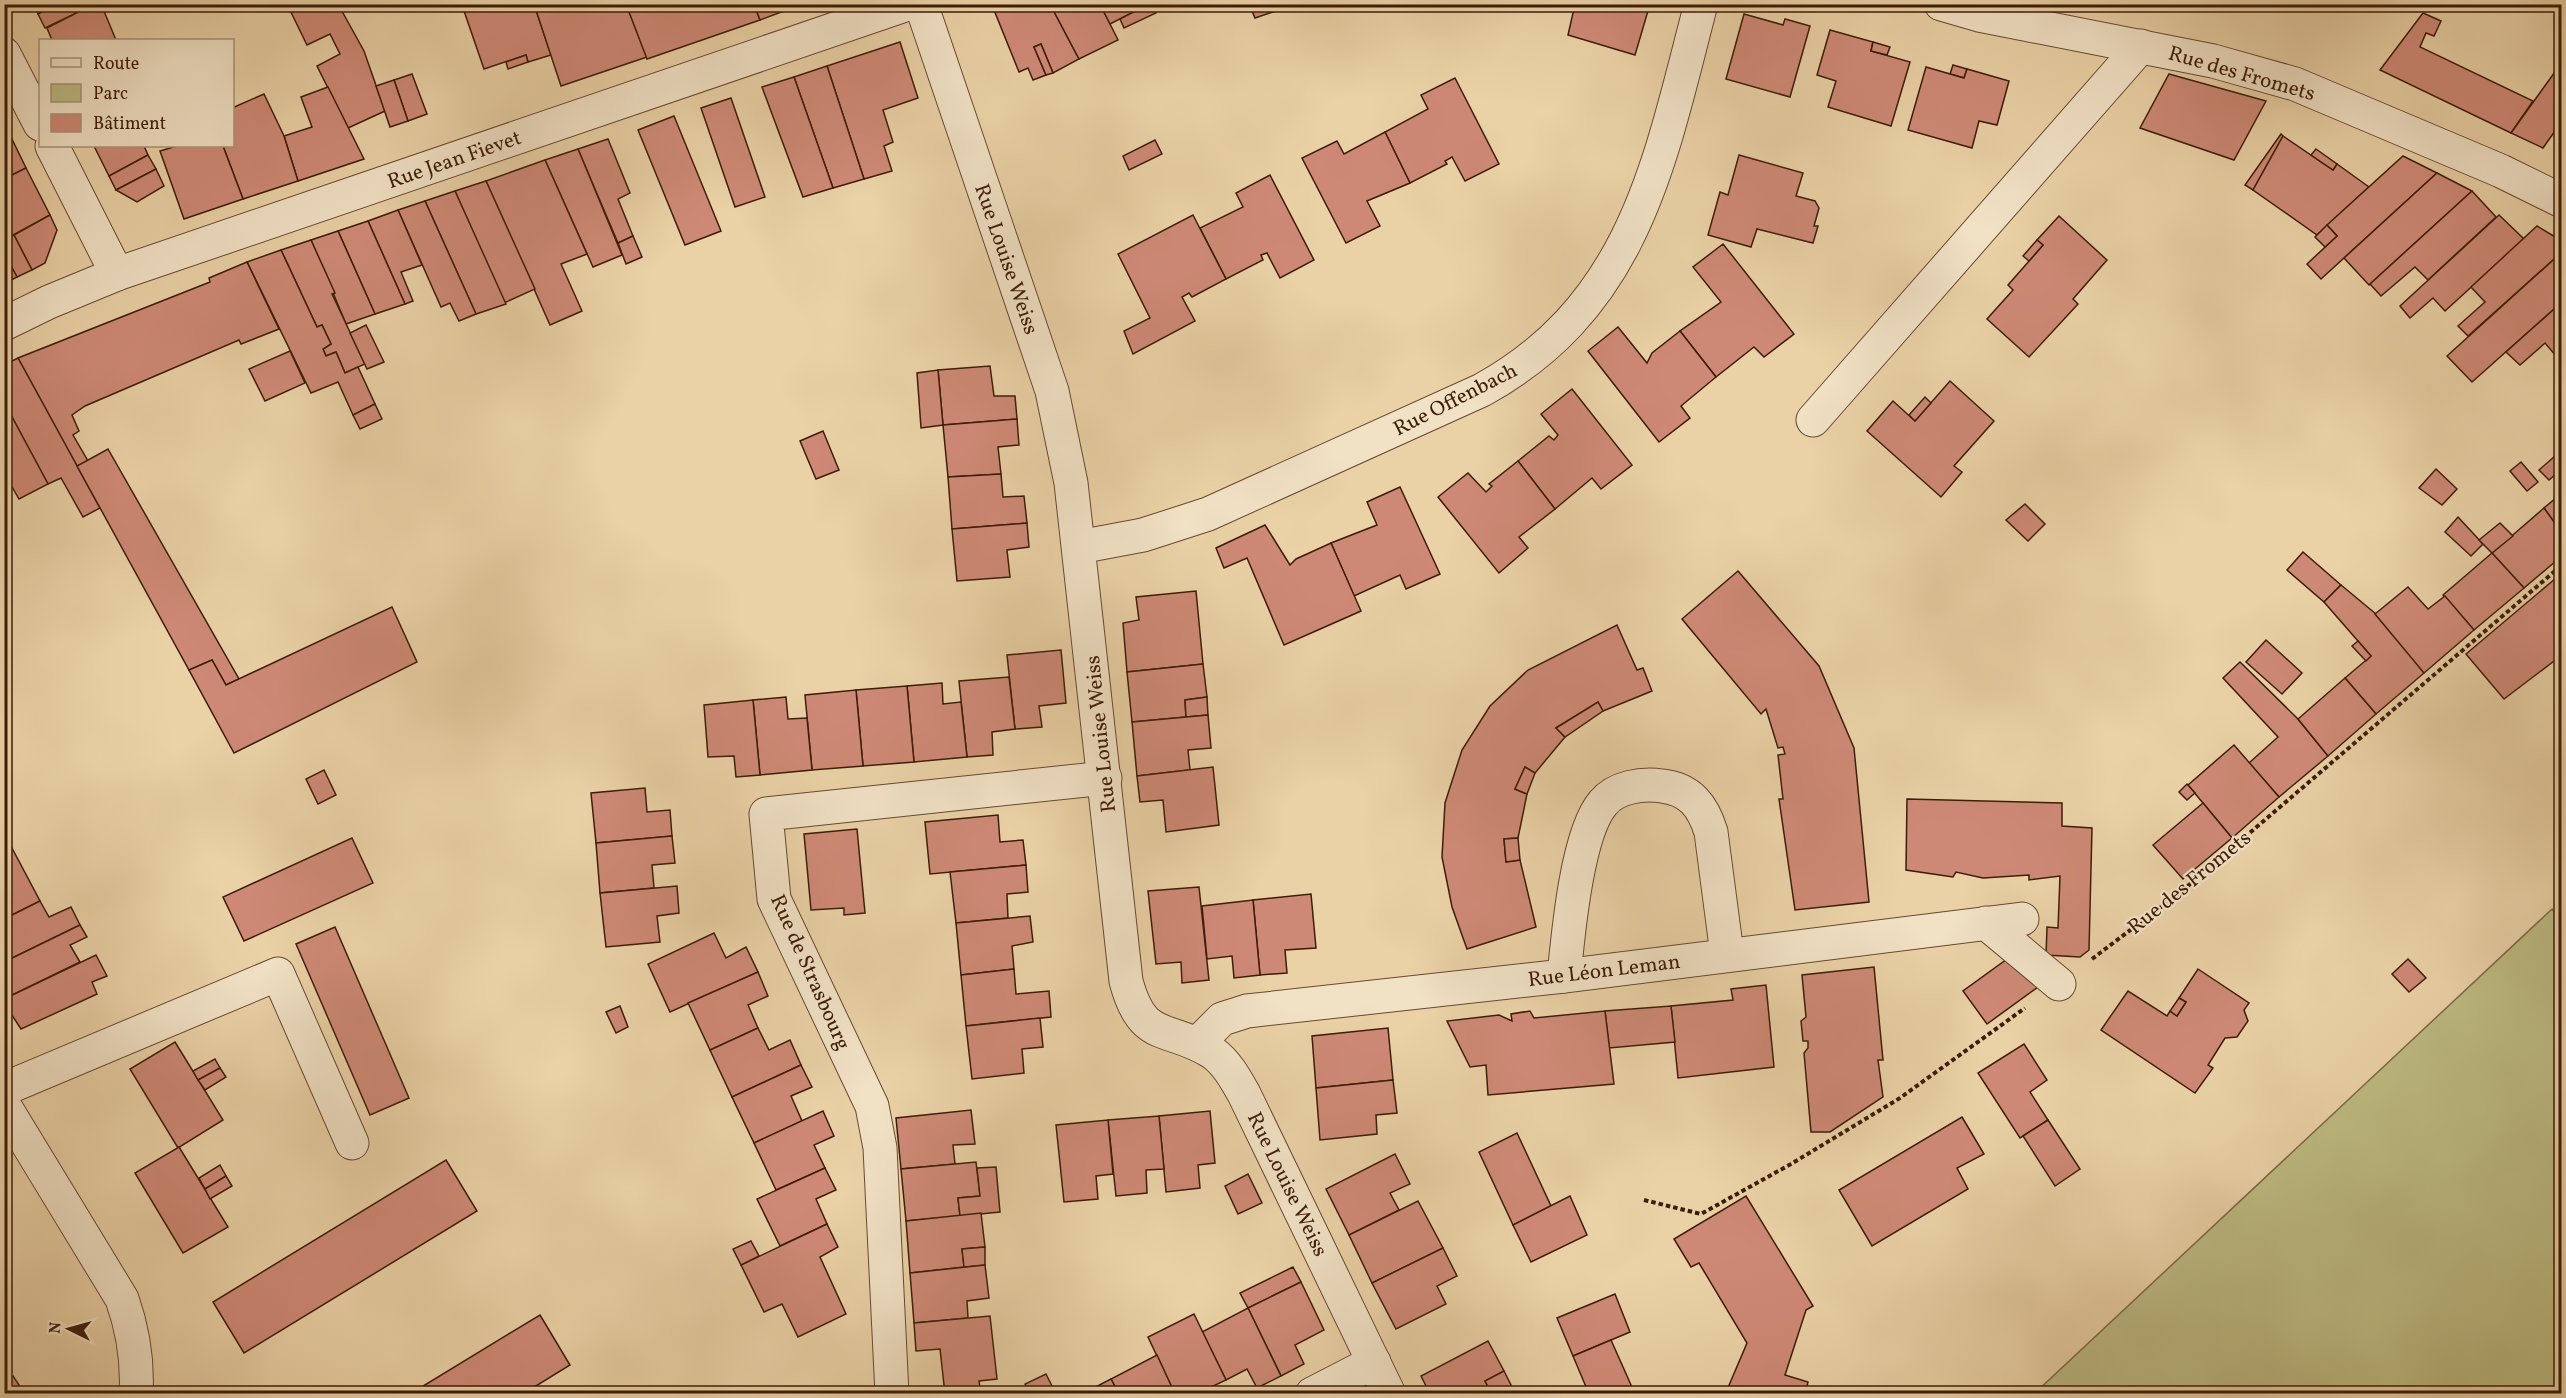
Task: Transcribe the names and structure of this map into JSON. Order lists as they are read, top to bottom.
{
  "streets": {
    "street": [
      "Rue des Fromets",
      "Rue Jean Fievet",
      "Rue Louise Weiss",
      "Rue Offenbach",
      "Rue Léon Leman",
      "Rue de Strasbourg"
    ]
  },
  "crossings": [
    ["Rue Louise Weiss", "Rue Offenbach"],
    ["Rue Louise Weiss", "Rue Léon Leman"],
    ["Rue Louise Weiss", "Rue de Strasbourg"]
  ],
  "legend": ["Route", "Parc", "Bâtiment"],
  "north": "left"
}
